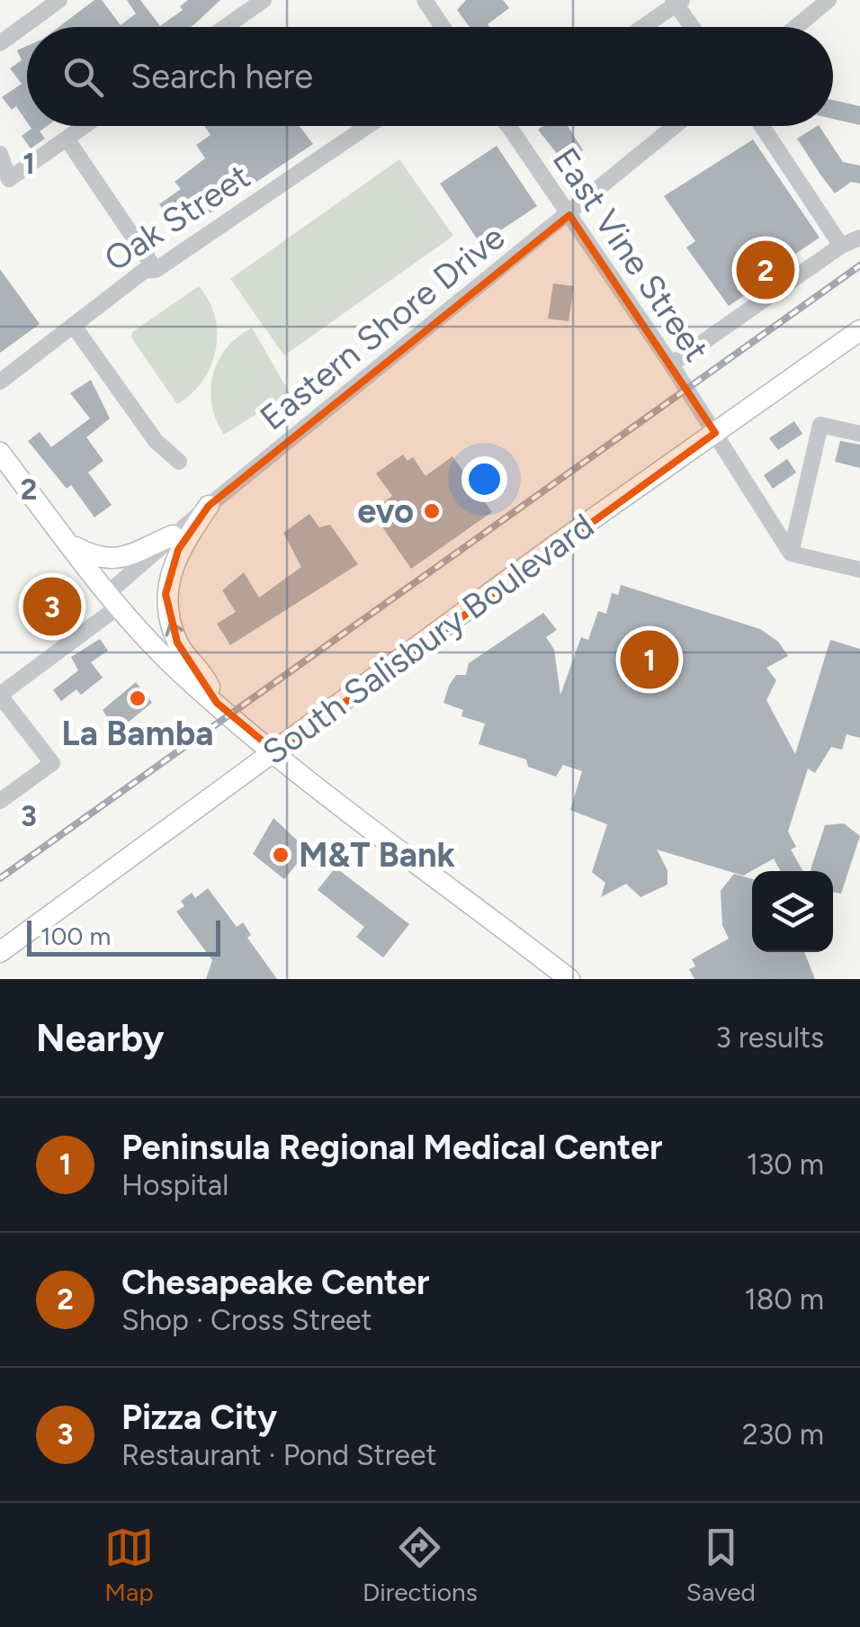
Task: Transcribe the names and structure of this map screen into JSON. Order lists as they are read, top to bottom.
{
  "streets": {
    "main road": ["South Salisbury Boulevard"],
    "street": ["Oak Street", "East Vine Street", "Eastern Shore Drive"]
  },
  "crossings": [
    ["East Vine Street", "Eastern Shore Drive"],
    ["East Vine Street", "South Salisbury Boulevard"]
  ],
  "places": ["evo", "La Bamba", "M&T Bank"],
  "scale_bar": "100 m",
  "page": {
    "search": "Search here",
    "pins": ["2", "3", "1"],
    "scale": "100 m",
    "heading": ["Nearby", "3 results"],
    "list": [
      {
        "mark": "1",
        "name": "Peninsula Regional Medical Center",
        "note": "Hospital",
        "value": "130 m"
      },
      {
        "mark": "2",
        "name": "Chesapeake Center",
        "note": "Shop · Cross Street",
        "value": "180 m"
      },
      {
        "mark": "3",
        "name": "Pizza City",
        "note": "Restaurant · Pond Street",
        "value": "230 m"
      }
    ],
    "nav": ["Map", "Directions", "Saved"]
  },
  "grid": {
    "rows": ["1", "2", "3"]
  }
}
